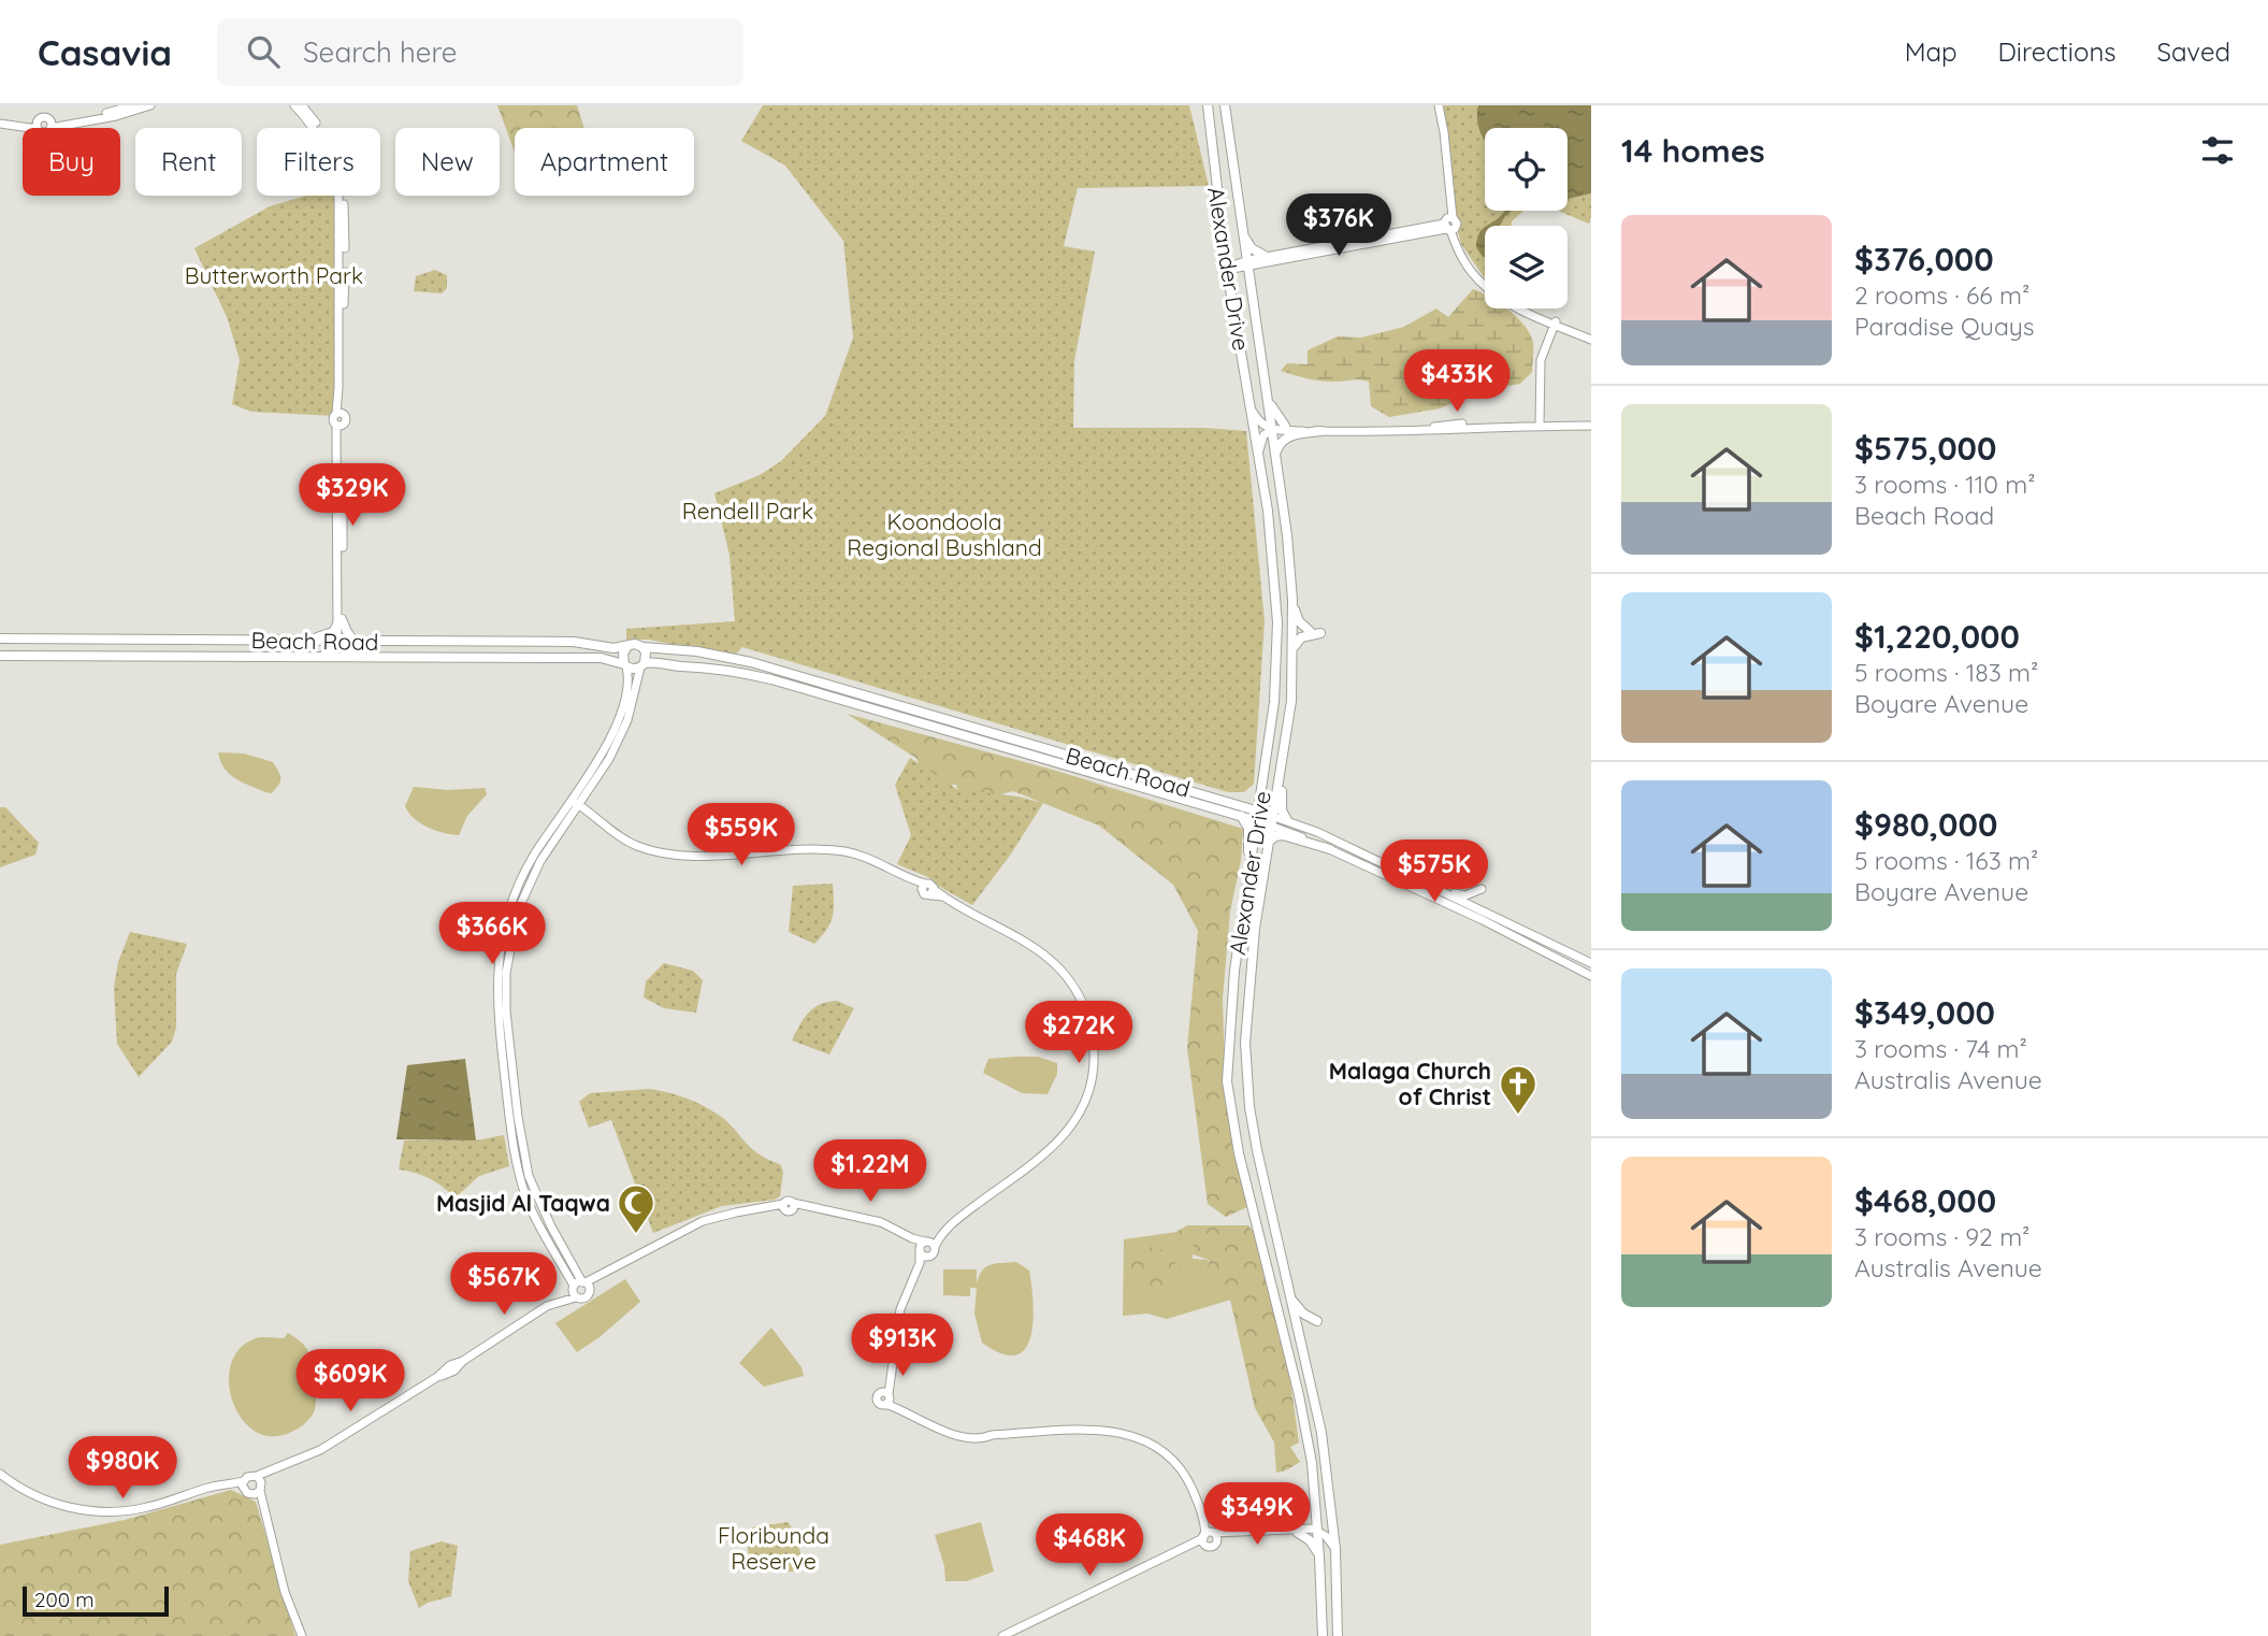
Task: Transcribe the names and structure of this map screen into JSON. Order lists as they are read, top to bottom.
{
  "streets": {
    "main road": ["Alexander Drive", "Beach Road"]
  },
  "crossings": [
    ["Alexander Drive", "Beach Road"]
  ],
  "parks": [
    "Butterworth Park",
    "Rendell Park",
    "Koondoola Regional Bushland",
    "Floribunda Reserve"
  ],
  "places": {
    "church": ["Malaga Church of Christ"],
    "mosque": ["Masjid Al Taqwa"]
  },
  "scale_bar": "200 m",
  "page": {
    "header": "Casavia",
    "search": "Search here",
    "nav": ["Map", "Directions", "Saved"],
    "heading": "14 homes",
    "chip": [
      "Buy",
      "Rent",
      "Filters",
      "New",
      "Apartment"
    ],
    "price": [
      "$376K",
      "$433K",
      "$329K",
      "$559K",
      "$575K",
      "$366K",
      "$272K",
      "$1.22M",
      "$567K",
      "$913K",
      "$609K",
      "$980K",
      "$349K",
      "$468K"
    ],
    "list": [
      {
        "name": "$376,000",
        "note": "2 rooms · 66 m² · Paradise Quays"
      },
      {
        "name": "$575,000",
        "note": "3 rooms · 110 m² · Beach Road"
      },
      {
        "name": "$1,220,000",
        "note": "5 rooms · 183 m² · Boyare Avenue"
      },
      {
        "name": "$980,000",
        "note": "5 rooms · 163 m² · Boyare Avenue"
      },
      {
        "name": "$349,000",
        "note": "3 rooms · 74 m² · Australis Avenue"
      },
      {
        "name": "$468,000",
        "note": "3 rooms · 92 m² · Australis Avenue"
      }
    ],
    "scale": "200 m"
  }
}
